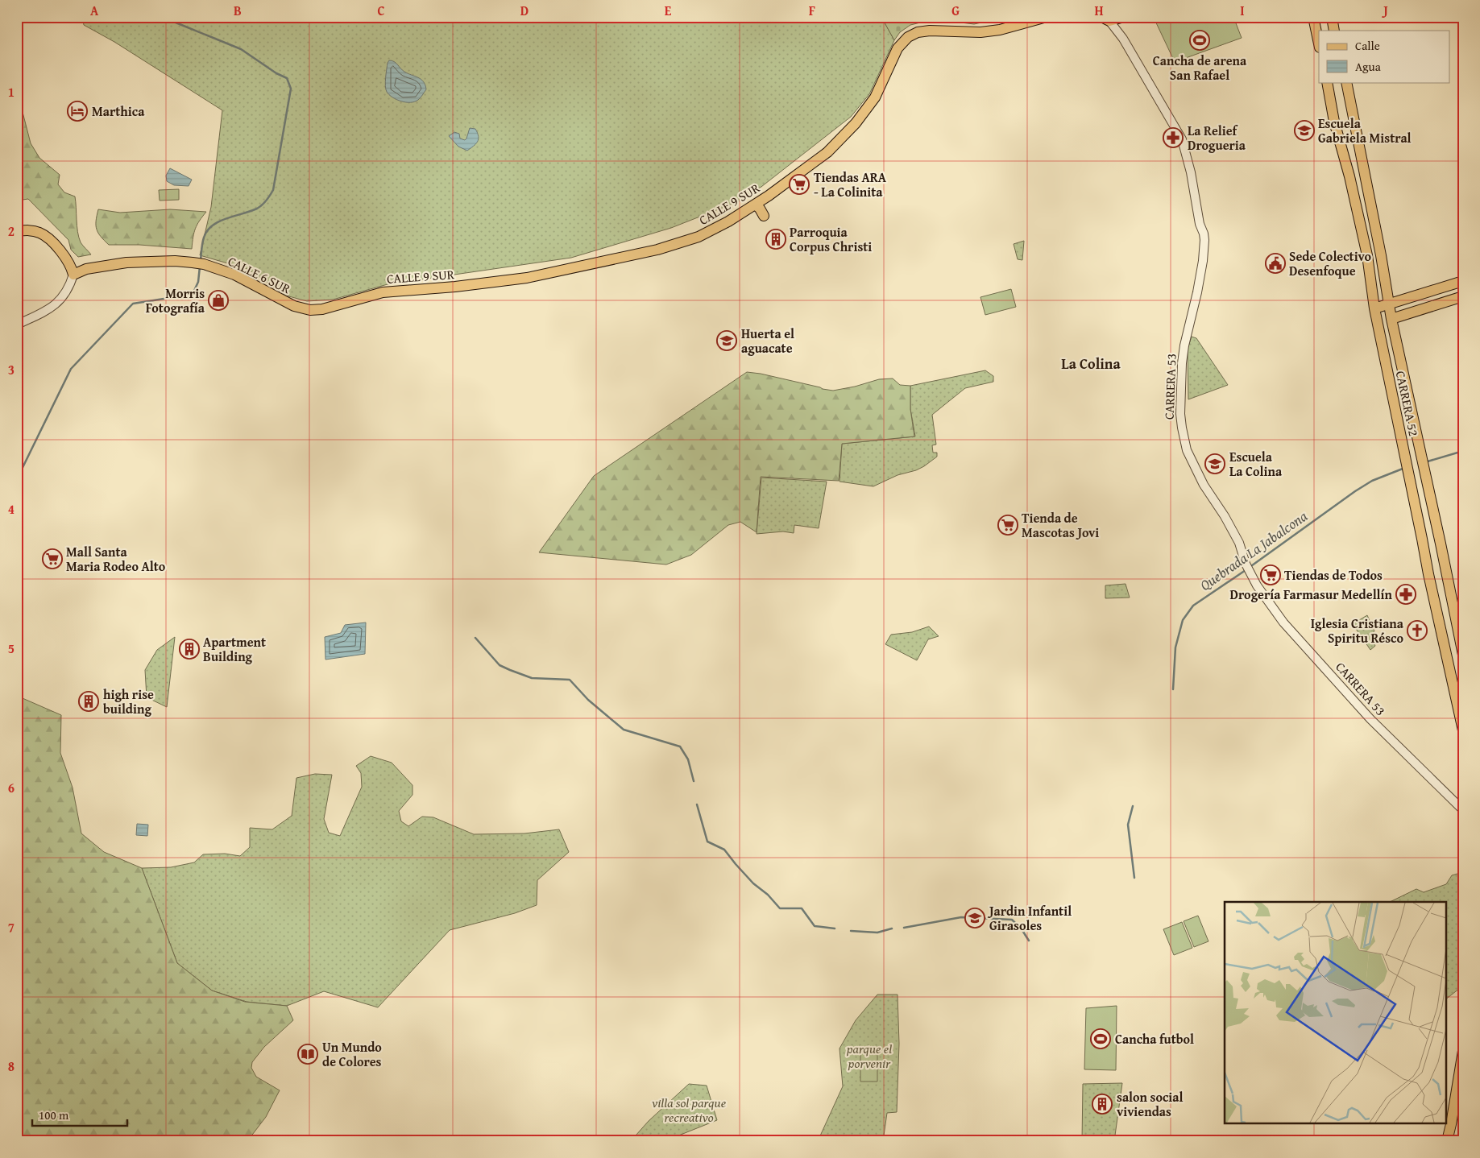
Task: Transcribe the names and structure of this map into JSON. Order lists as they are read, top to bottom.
{
  "streets": {
    "main road": ["CALLE 9 SUR", "CALLE 6 SUR", "CARRERA 52"],
    "street": ["CARRERA 53"]
  },
  "crossings": [
    ["CALLE 9 SUR", "CALLE 6 SUR"]
  ],
  "districts": ["La Colina"],
  "water": ["Quebrada La Jabalcona"],
  "parks": ["parque el porvenir", "villa sol parque recreativo"],
  "places": {
    "sports": ["Cancha de arena San Rafael", "Cancha futbol"],
    "hotel": ["Marthica"],
    "school or university": [
      "Escuela Gabriela Mistral",
      "Huerta el aguacate",
      "Escuela La Colina",
      "Jardin Infantil Girasoles"
    ],
    "pharmacy": ["La Relief Drogueria", "Drogería Farmasur Medellín"],
    "supermarket": [
      "Tiendas ARA - La Colinita",
      "Tienda de Mascotas Jovi",
      "Mall Santa Maria Rodeo Alto",
      "Tiendas de Todos"
    ],
    "building": [
      "Parroquia Corpus Christi",
      "Apartment Building",
      "high rise building",
      "salon social viviendas"
    ],
    "public building": ["Sede Colectivo Desenfoque"],
    "shop": ["Morris Fotografía"],
    "church": ["Iglesia Cristiana Spiritu Résco"],
    "library": ["Un Mundo de Colores"]
  },
  "legend": ["Calle", "Agua"],
  "scale_bar": "100 m",
  "grid": {
    "columns": [
      "A",
      "B",
      "C",
      "D",
      "E",
      "F",
      "G",
      "H",
      "I",
      "J"
    ],
    "rows": [
      "1",
      "2",
      "3",
      "4",
      "5",
      "6",
      "7",
      "8"
    ]
  }
}
